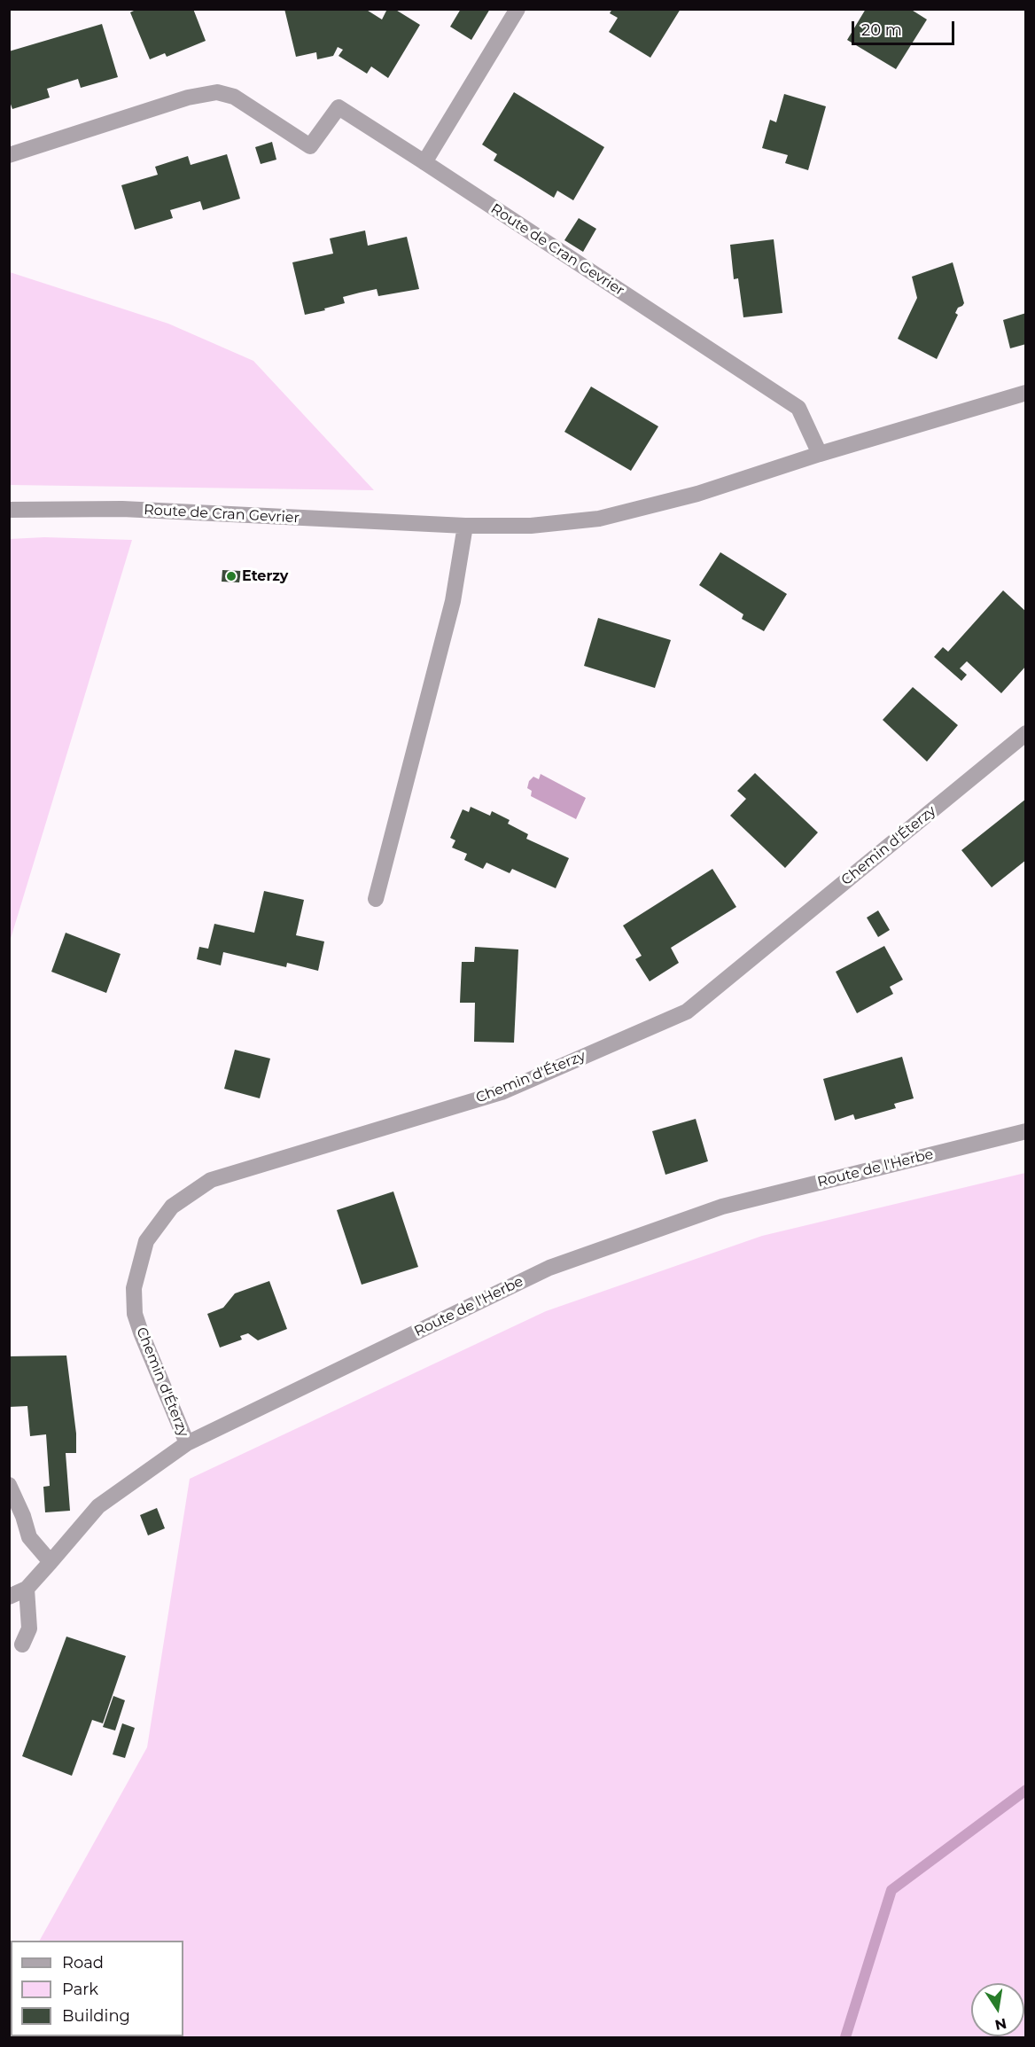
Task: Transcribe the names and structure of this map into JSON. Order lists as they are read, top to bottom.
{
  "streets": {
    "street": ["Route de Cran Gevrier", "Chemin d'Éterzy", "Route de l'Herbe"]
  },
  "crossings": [
    ["Chemin d'Éterzy", "Route de l'Herbe"]
  ],
  "places": ["Eterzy"],
  "legend": ["Road", "Park", "Building"],
  "scale_bar": "20 m",
  "north": "bottom"
}
